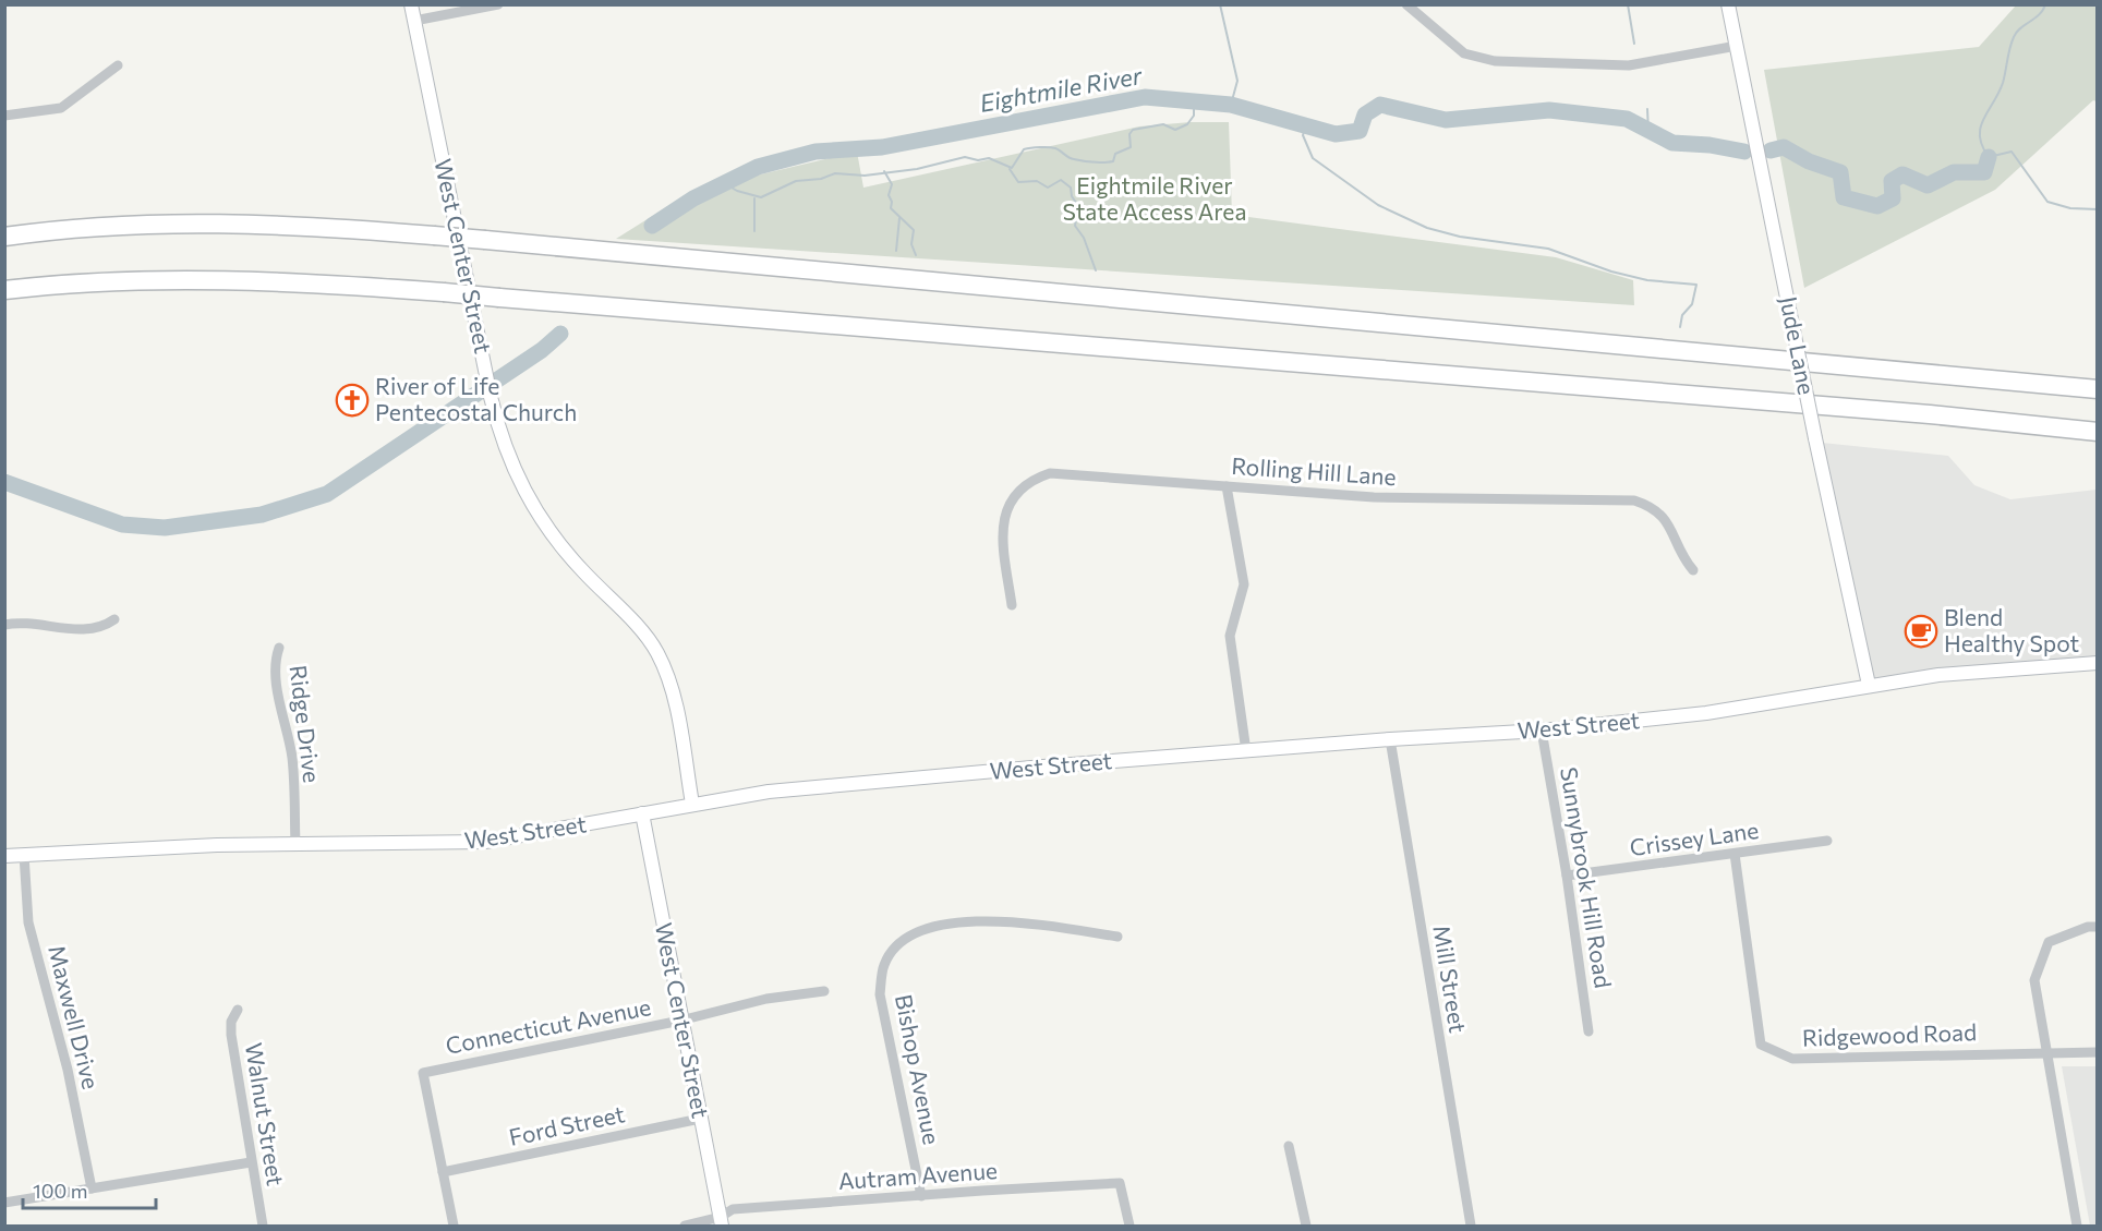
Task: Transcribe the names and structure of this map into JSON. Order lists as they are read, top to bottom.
{
  "streets": {
    "main road": ["West Center Street", "Jude Lane", "West Street"],
    "street": [
      "Rolling Hill Lane",
      "Ridge Drive",
      "Crissey Lane",
      "Sunnybrook Hill Road",
      "Mill Street",
      "Maxwell Drive",
      "Connecticut Avenue",
      "Ridgewood Road",
      "Bishop Avenue",
      "Walnut Street",
      "Ford Street",
      "Autram Avenue"
    ]
  },
  "crossings": [
    ["West Center Street", "West Street"],
    ["West Center Street", "Connecticut Avenue"],
    ["West Center Street", "Ford Street"],
    ["West Center Street", "Autram Avenue"],
    ["Jude Lane", "West Street"],
    ["Ridge Drive", "West Street"],
    ["West Street", "Sunnybrook Hill Road"],
    ["West Street", "Mill Street"],
    ["West Street", "Maxwell Drive"],
    ["Crissey Lane", "Sunnybrook Hill Road"],
    ["Crissey Lane", "Ridgewood Road"],
    ["Connecticut Avenue", "Ford Street"],
    ["Bishop Avenue", "Autram Avenue"]
  ],
  "water": ["Eightmile River"],
  "parks": ["Eightmile River State Access Area"],
  "places": {
    "church": ["River of Life Pentecostal Church"],
    "cafe": ["Blend Healthy Spot"]
  },
  "scale_bar": "100 m"
}
